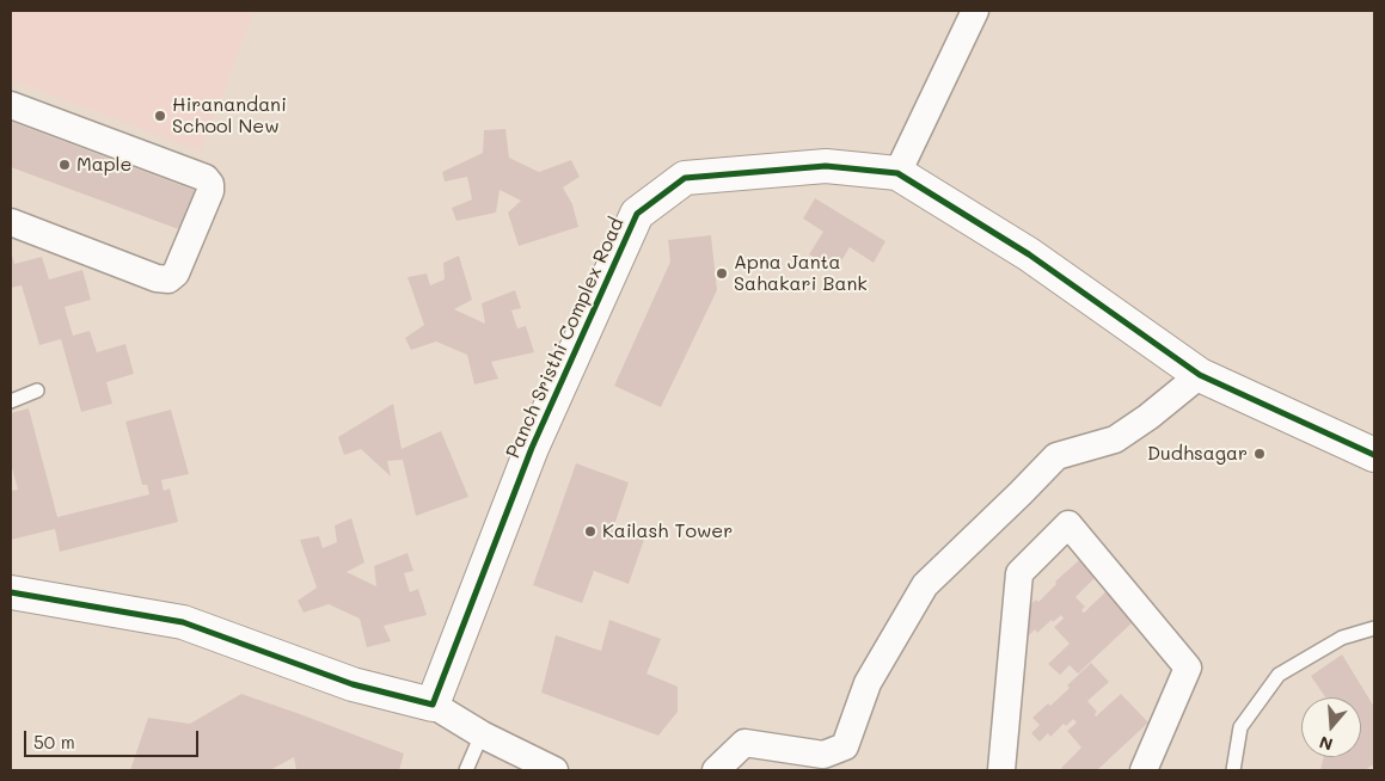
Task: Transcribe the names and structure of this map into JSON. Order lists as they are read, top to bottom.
{
  "streets": {
    "street": ["Panch Sristhi Complex Road"]
  },
  "places": [
    "Hiranandani School New",
    "Maple",
    "Apna Janta Sahakari Bank",
    "Dudhsagar",
    "Kailash Tower"
  ],
  "scale_bar": "50 m",
  "north": "bottom"
}
